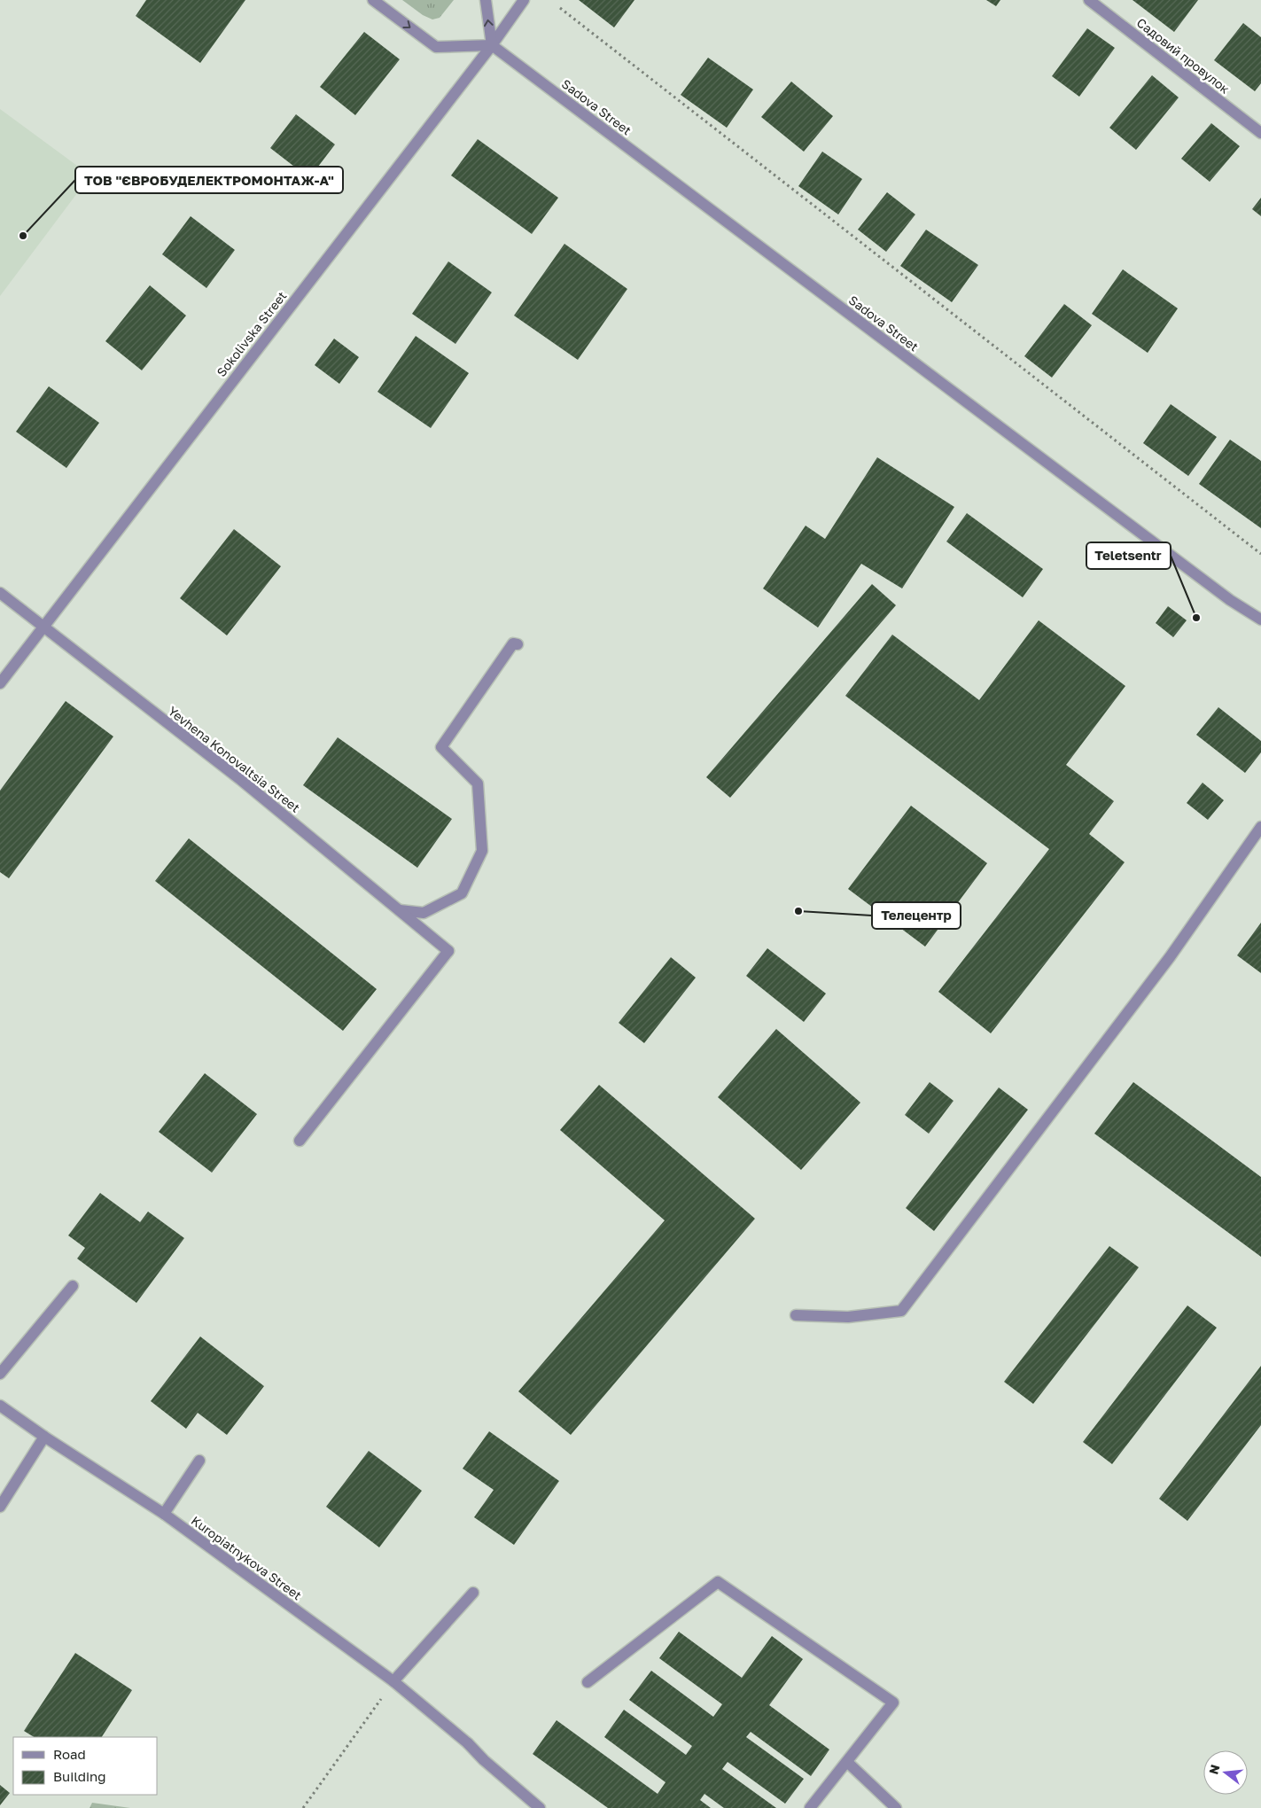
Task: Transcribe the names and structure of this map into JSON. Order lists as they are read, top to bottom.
{
  "streets": {
    "street": [
      "Садовий провулок",
      "Sadova Street",
      "Sokolivska Street",
      "Yevhena Konovaltsia Street",
      "Kuropiatnykova Street"
    ]
  },
  "crossings": [
    ["Sadova Street", "Sokolivska Street"],
    ["Sokolivska Street", "Yevhena Konovaltsia Street"]
  ],
  "places": ["ТОВ \"ЄВРОБУДЕЛЕКТРОМОНТАЖ-А\"", "Teletsentr", "Телецентр"],
  "legend": ["Road", "Building"],
  "north": "left"
}
